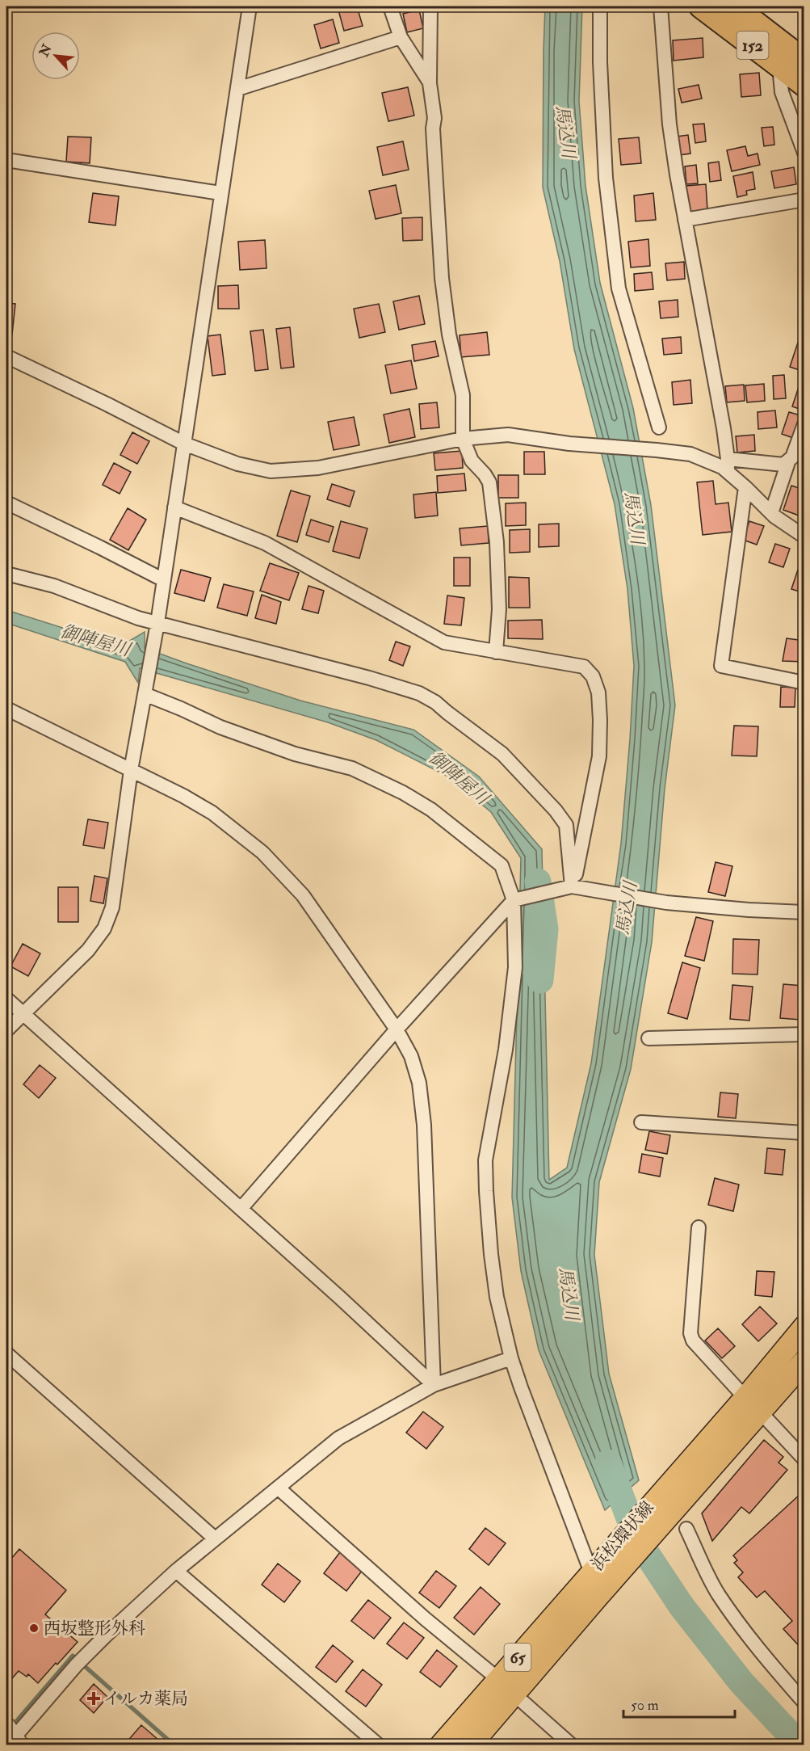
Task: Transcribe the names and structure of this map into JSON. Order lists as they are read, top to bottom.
{
  "streets": {
    "highway": ["152"],
    "main road": ["浜松環状線", "65"]
  },
  "water": ["馬込川", "御陣屋川"],
  "places": {
    "other": ["西坂整形外科"],
    "health": ["イルカ薬局"]
  },
  "scale_bar": "50 m",
  "north": "top left"
}
